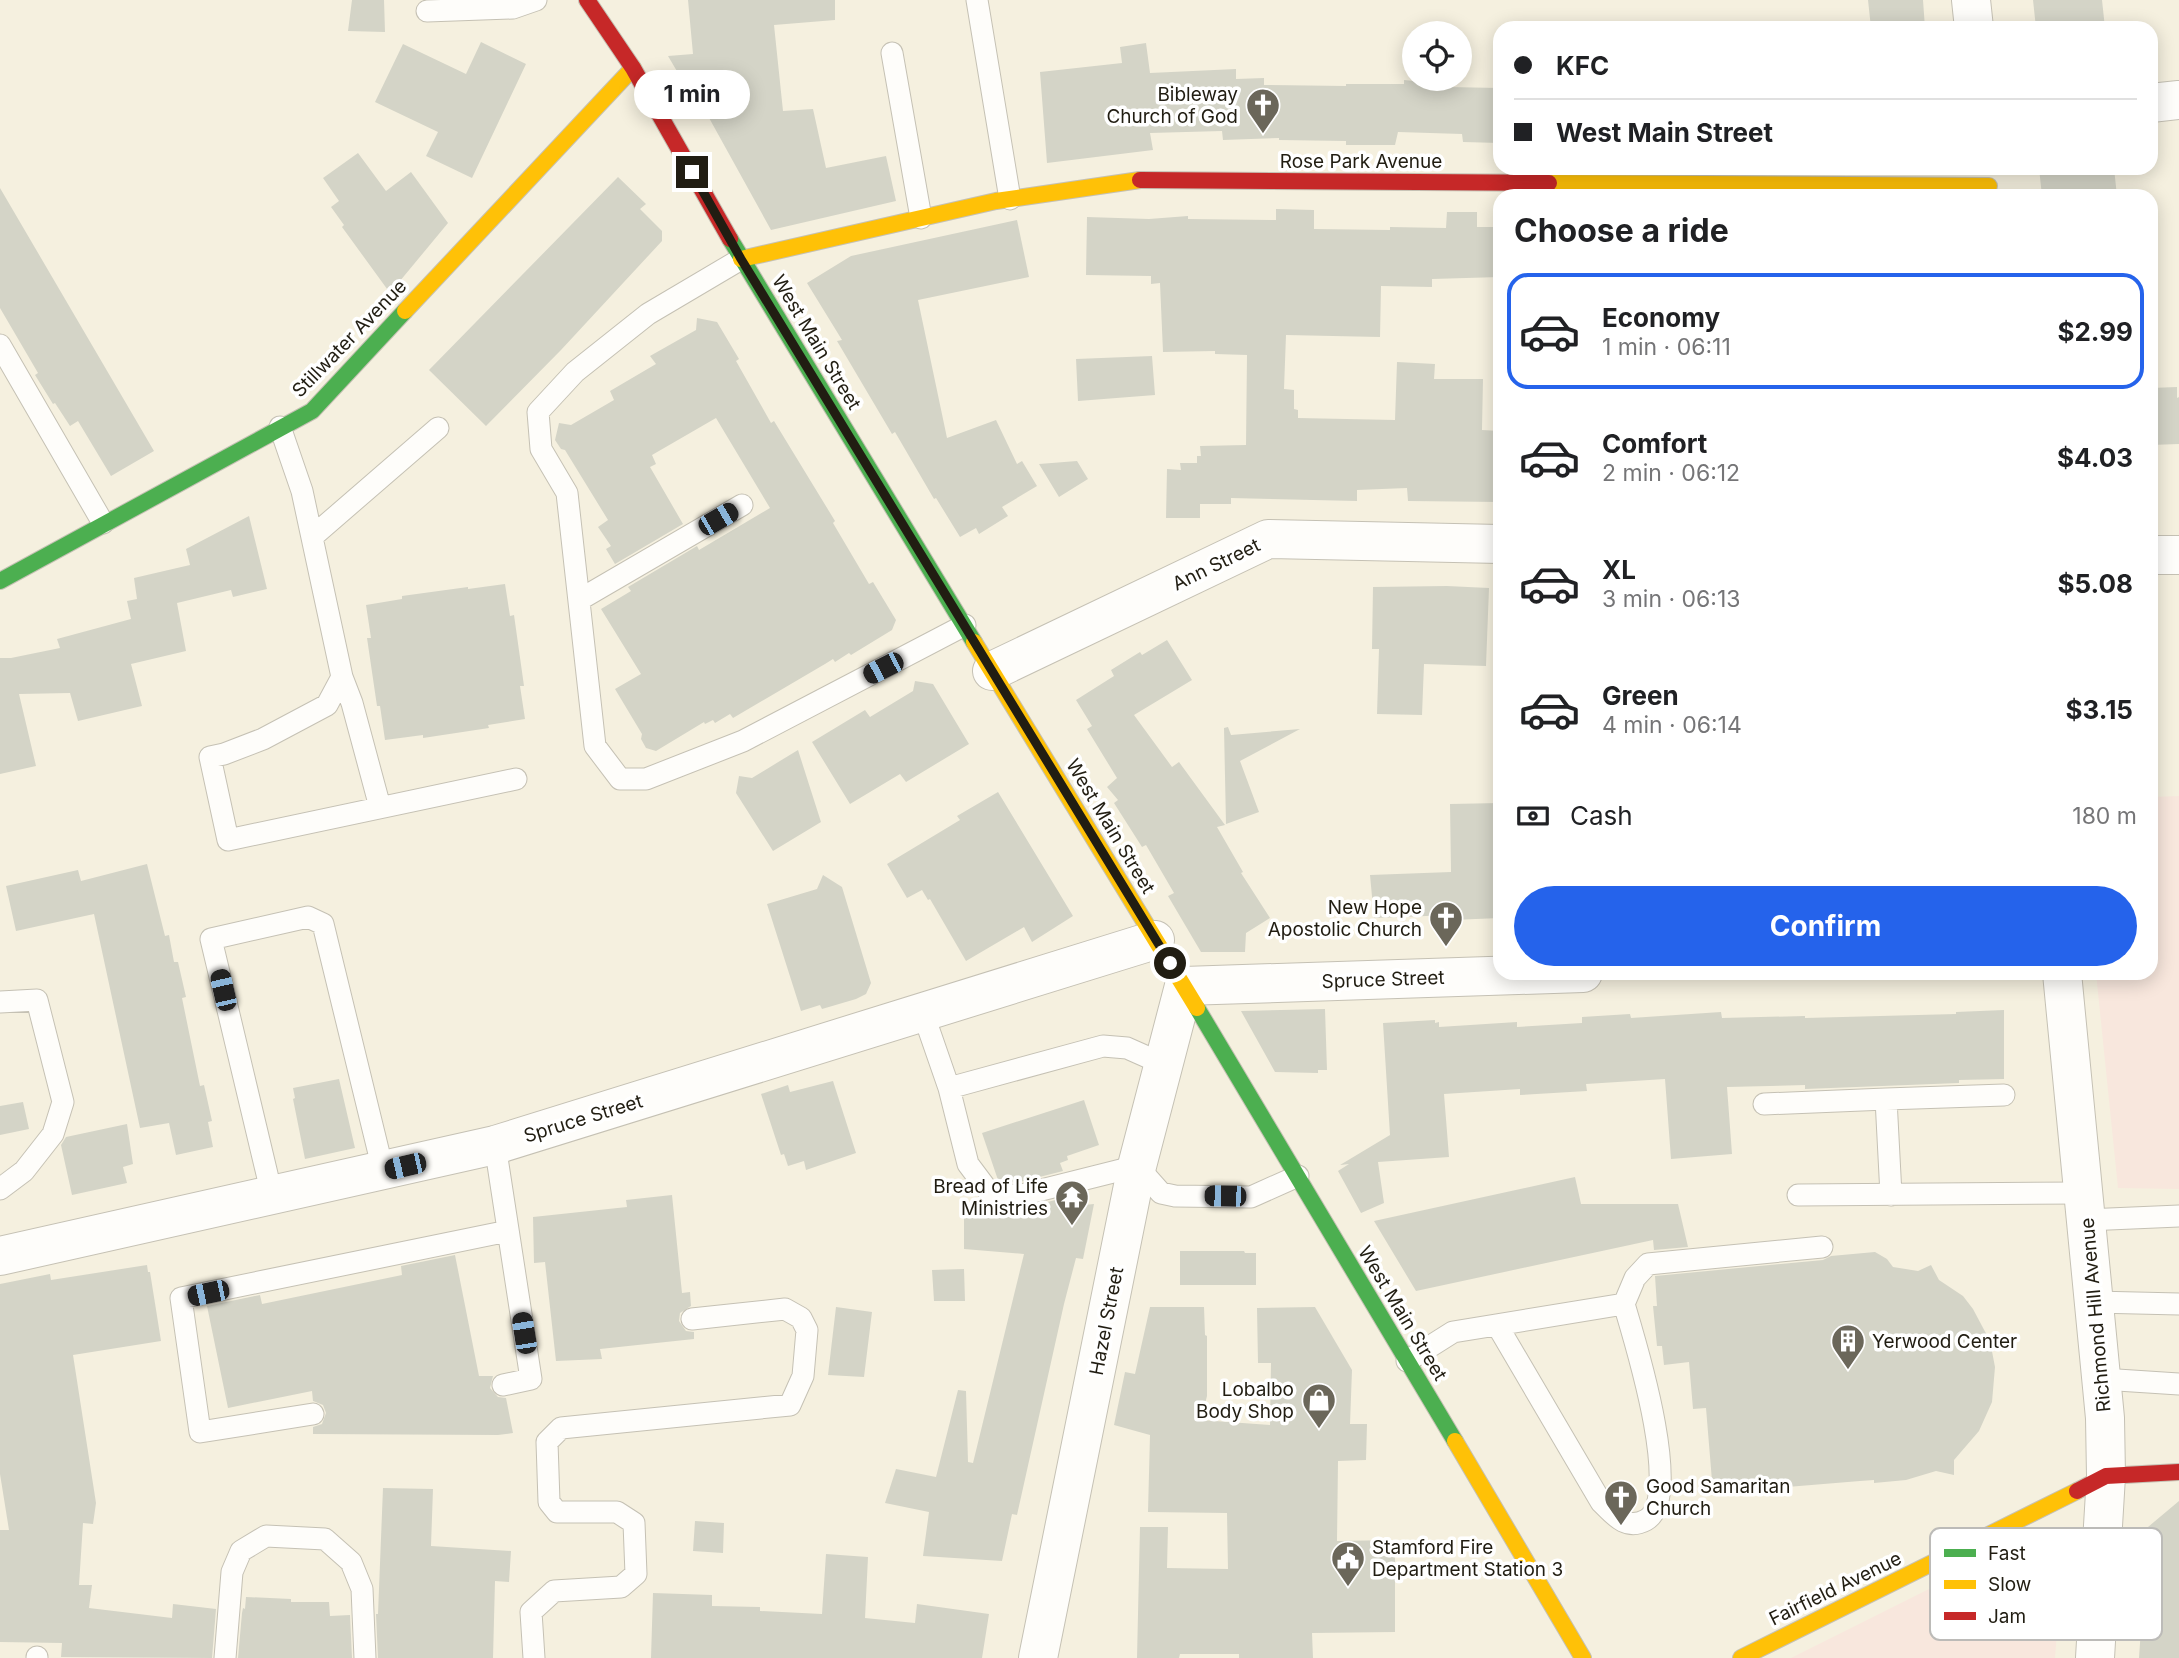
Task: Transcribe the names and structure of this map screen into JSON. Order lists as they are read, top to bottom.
{
  "streets": {
    "main road": [
      "Rose Park Avenue",
      "Stillwater Avenue",
      "West Main Street",
      "Fairfield Avenue"
    ],
    "street": [
      "Ann Street",
      "Spruce Street",
      "Richmond Hill Avenue",
      "Hazel Street"
    ]
  },
  "crossings": [
    ["Rose Park Avenue", "West Main Street"],
    ["Stillwater Avenue", "West Main Street"],
    ["West Main Street", "Ann Street"],
    ["West Main Street", "Spruce Street"],
    ["West Main Street", "Hazel Street"],
    ["Spruce Street", "Hazel Street"],
    ["Richmond Hill Avenue", "Fairfield Avenue"]
  ],
  "places": {
    "church": ["Bibleway Church of God", "New Hope Apostolic Church", "Good Samaritan Church"],
    "temple": ["Bread of Life Ministries"],
    "building": ["Yerwood Center"],
    "shop": ["Lobalbo Body Shop"],
    "public building": ["Stamford Fire Department Station 3"]
  },
  "legend": ["Fast", "Slow", "Jam"],
  "page": {
    "banner": ["KFC", "West Main Street"],
    "bubble": "1 min",
    "heading": "Choose a ride",
    "list": [
      {
        "name": "Economy",
        "note": "1 min · 06:11",
        "value": "$2.99"
      },
      {
        "name": "Comfort",
        "note": "2 min · 06:12",
        "value": "$4.03"
      },
      {
        "name": "XL",
        "note": "3 min · 06:13",
        "value": "$5.08"
      },
      {
        "name": "Green",
        "note": "4 min · 06:14",
        "value": "$3.15"
      }
    ],
    "pay": ["Cash", "180 m"],
    "buttons": "Confirm"
  }
}
